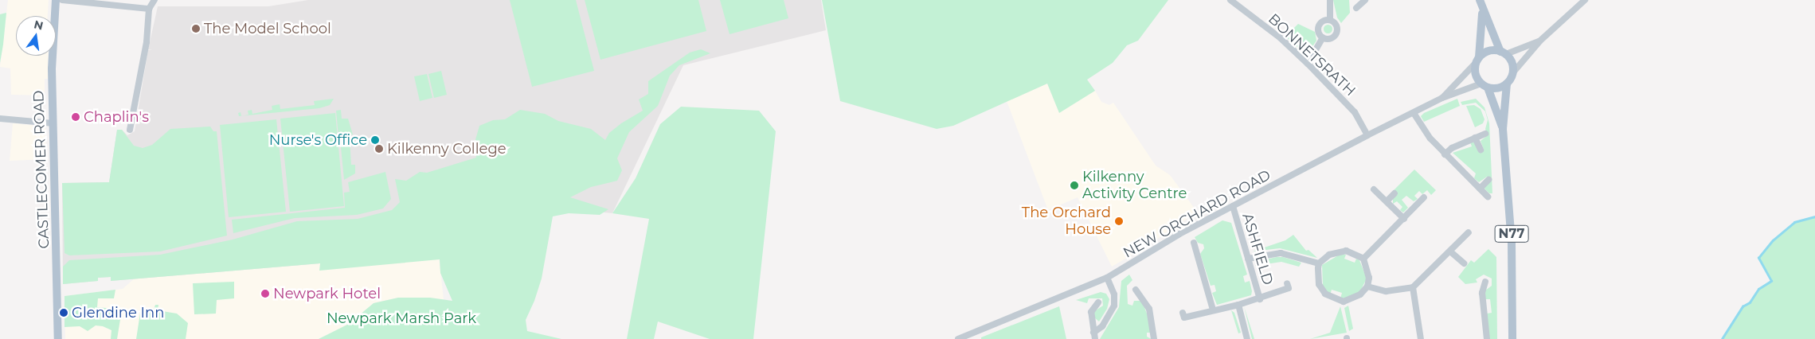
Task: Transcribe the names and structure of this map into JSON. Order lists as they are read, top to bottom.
{
  "streets": {
    "main road": ["CASTLECOMER ROAD", "N77"],
    "street": ["BONNETSRATH", "NEW ORCHARD ROAD", "ASHFIELD"]
  },
  "crossings": [
    ["BONNETSRATH", "NEW ORCHARD ROAD"],
    ["NEW ORCHARD ROAD", "N77"],
    ["NEW ORCHARD ROAD", "ASHFIELD"]
  ],
  "parks": ["Newpark Marsh Park"],
  "places": [
    "The Model School",
    "Chaplin's",
    "Nurse's Office",
    "Kilkenny College",
    "Kilkenny Activity Centre",
    "The Orchard House",
    "Newpark Hotel",
    "Glendine Inn"
  ],
  "north": "top"
}
